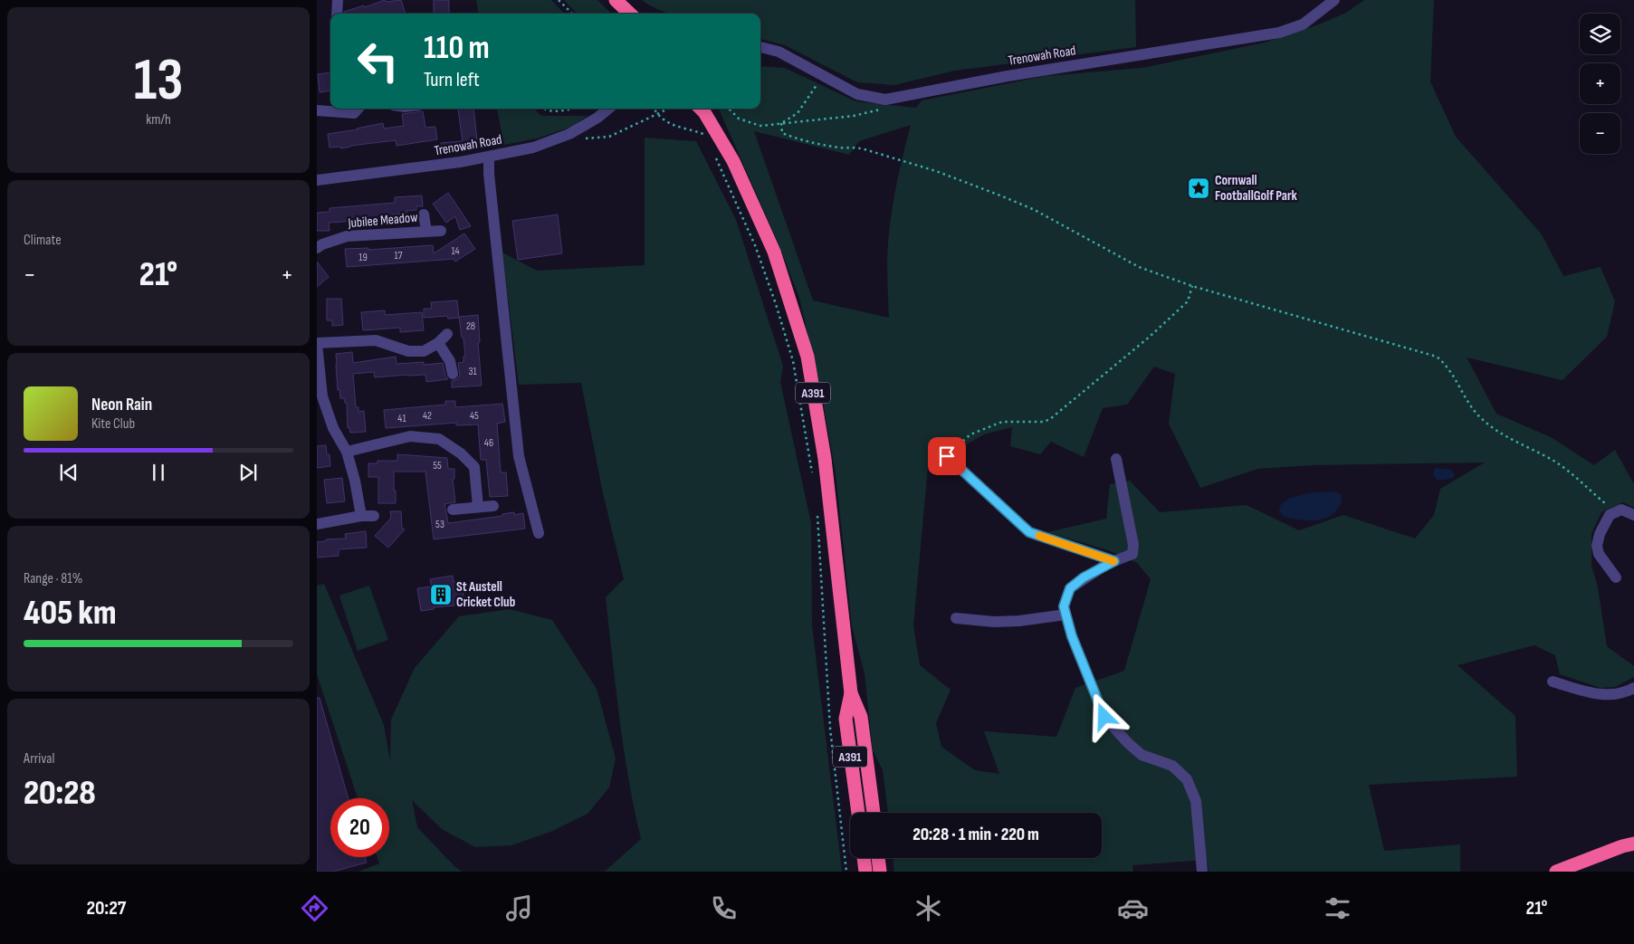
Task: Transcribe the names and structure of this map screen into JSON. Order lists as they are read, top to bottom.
{
  "streets": {
    "highway": ["A391"],
    "street": ["Trenowah Road", "Jubilee Meadow"]
  },
  "places": {
    "place": ["Cornwall FootballGolf Park"],
    "building": ["St Austell Cricket Club"]
  },
  "house_numbers": [
    "14",
    "17",
    "19",
    "28",
    "31",
    "42",
    "45",
    "41",
    "46",
    "55",
    "53"
  ],
  "page": {
    "tile": [
      ["13", "km/h"],
      "Climate",
      ["Range · 81%", "405 km"],
      ["Arrival", "20:28"]
    ],
    "map_buttons": ["+", "−"],
    "turn": ["110 m", "Turn left"],
    "heat": ["−", "21°", "+"],
    "song": ["Neon Rain", "Kite Club"],
    "limit": "20",
    "trip": "20:28 · 1 min · 220 m",
    "tabs": ["20:27", "21°"]
  }
}
